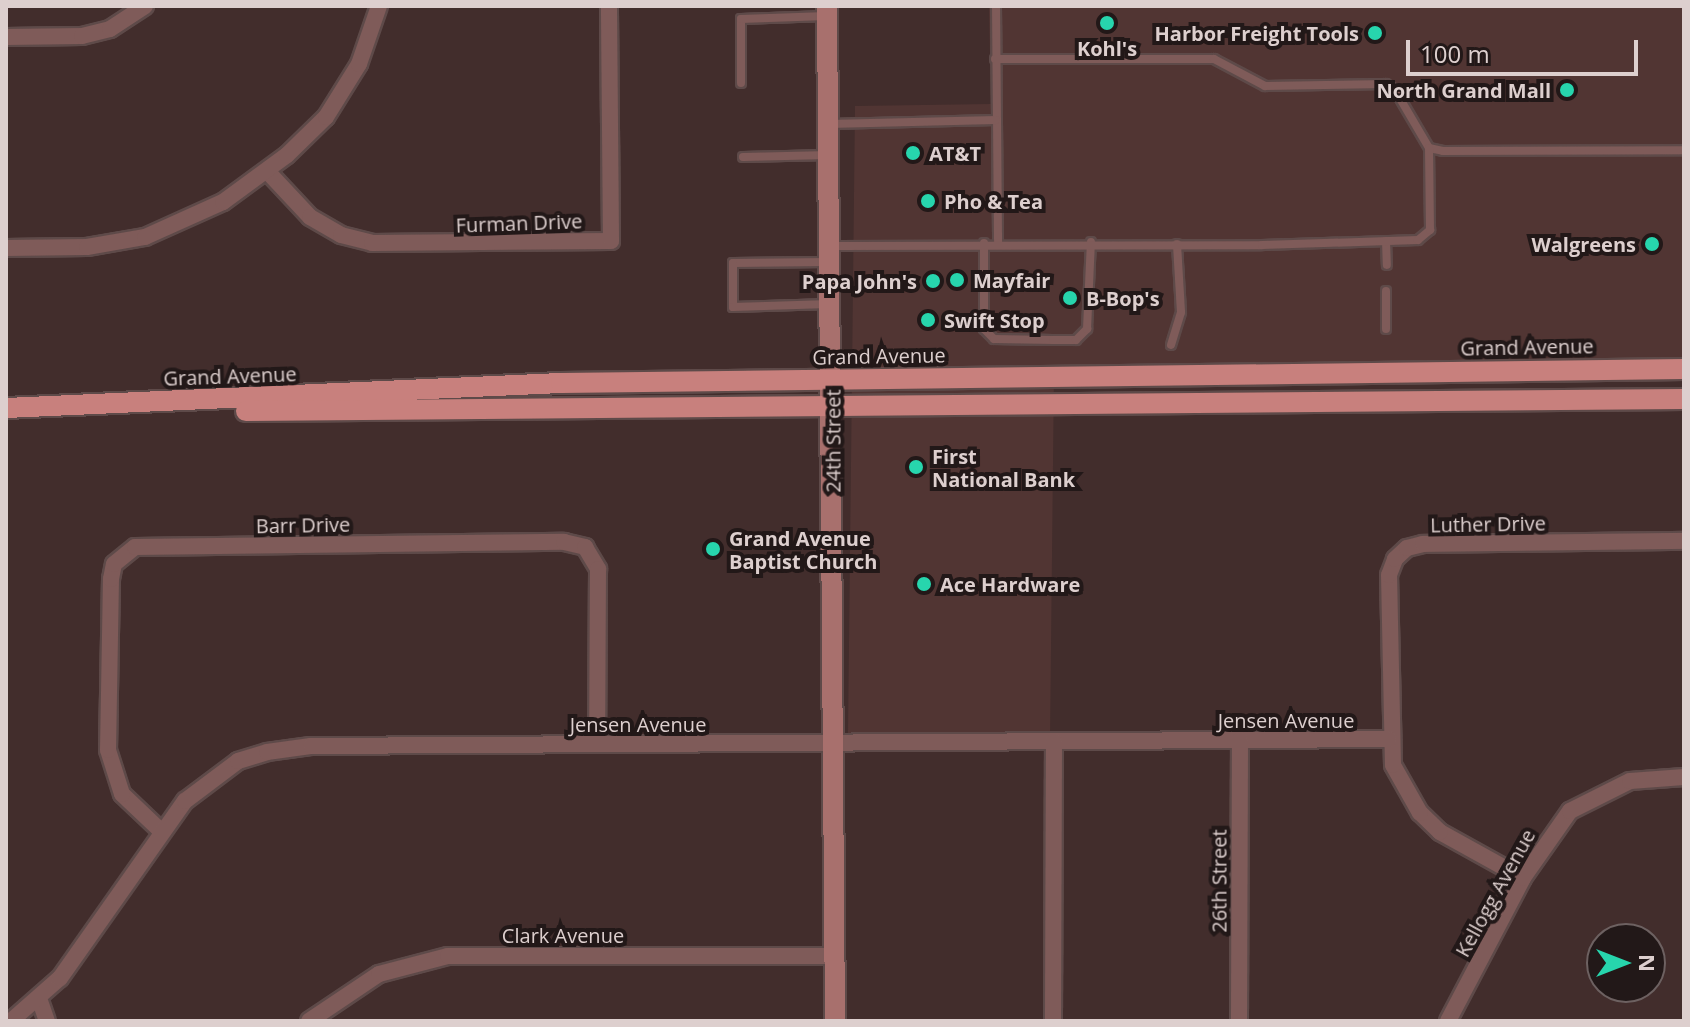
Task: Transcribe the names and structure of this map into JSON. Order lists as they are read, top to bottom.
{
  "streets": {
    "main road": ["Grand Avenue", "24th Street"],
    "street": [
      "Furman Drive",
      "Luther Drive",
      "Barr Drive",
      "Jensen Avenue",
      "26th Street",
      "Kellogg Avenue",
      "Clark Avenue"
    ]
  },
  "crossings": [
    ["Grand Avenue", "24th Street"],
    ["24th Street", "Jensen Avenue"],
    ["24th Street", "Clark Avenue"],
    ["Luther Drive", "Jensen Avenue"],
    ["Luther Drive", "Kellogg Avenue"],
    ["Barr Drive", "Jensen Avenue"],
    ["Jensen Avenue", "26th Street"]
  ],
  "places": [
    "Kohl's",
    "Harbor Freight Tools",
    "North Grand Mall",
    "AT&T",
    "Pho & Tea",
    "Walgreens",
    "Mayfair",
    "Papa John's",
    "B-Bop's",
    "Swift Stop",
    "First National Bank",
    "Grand Avenue Baptist Church",
    "Ace Hardware"
  ],
  "scale_bar": "100 m",
  "north": "right"
}
